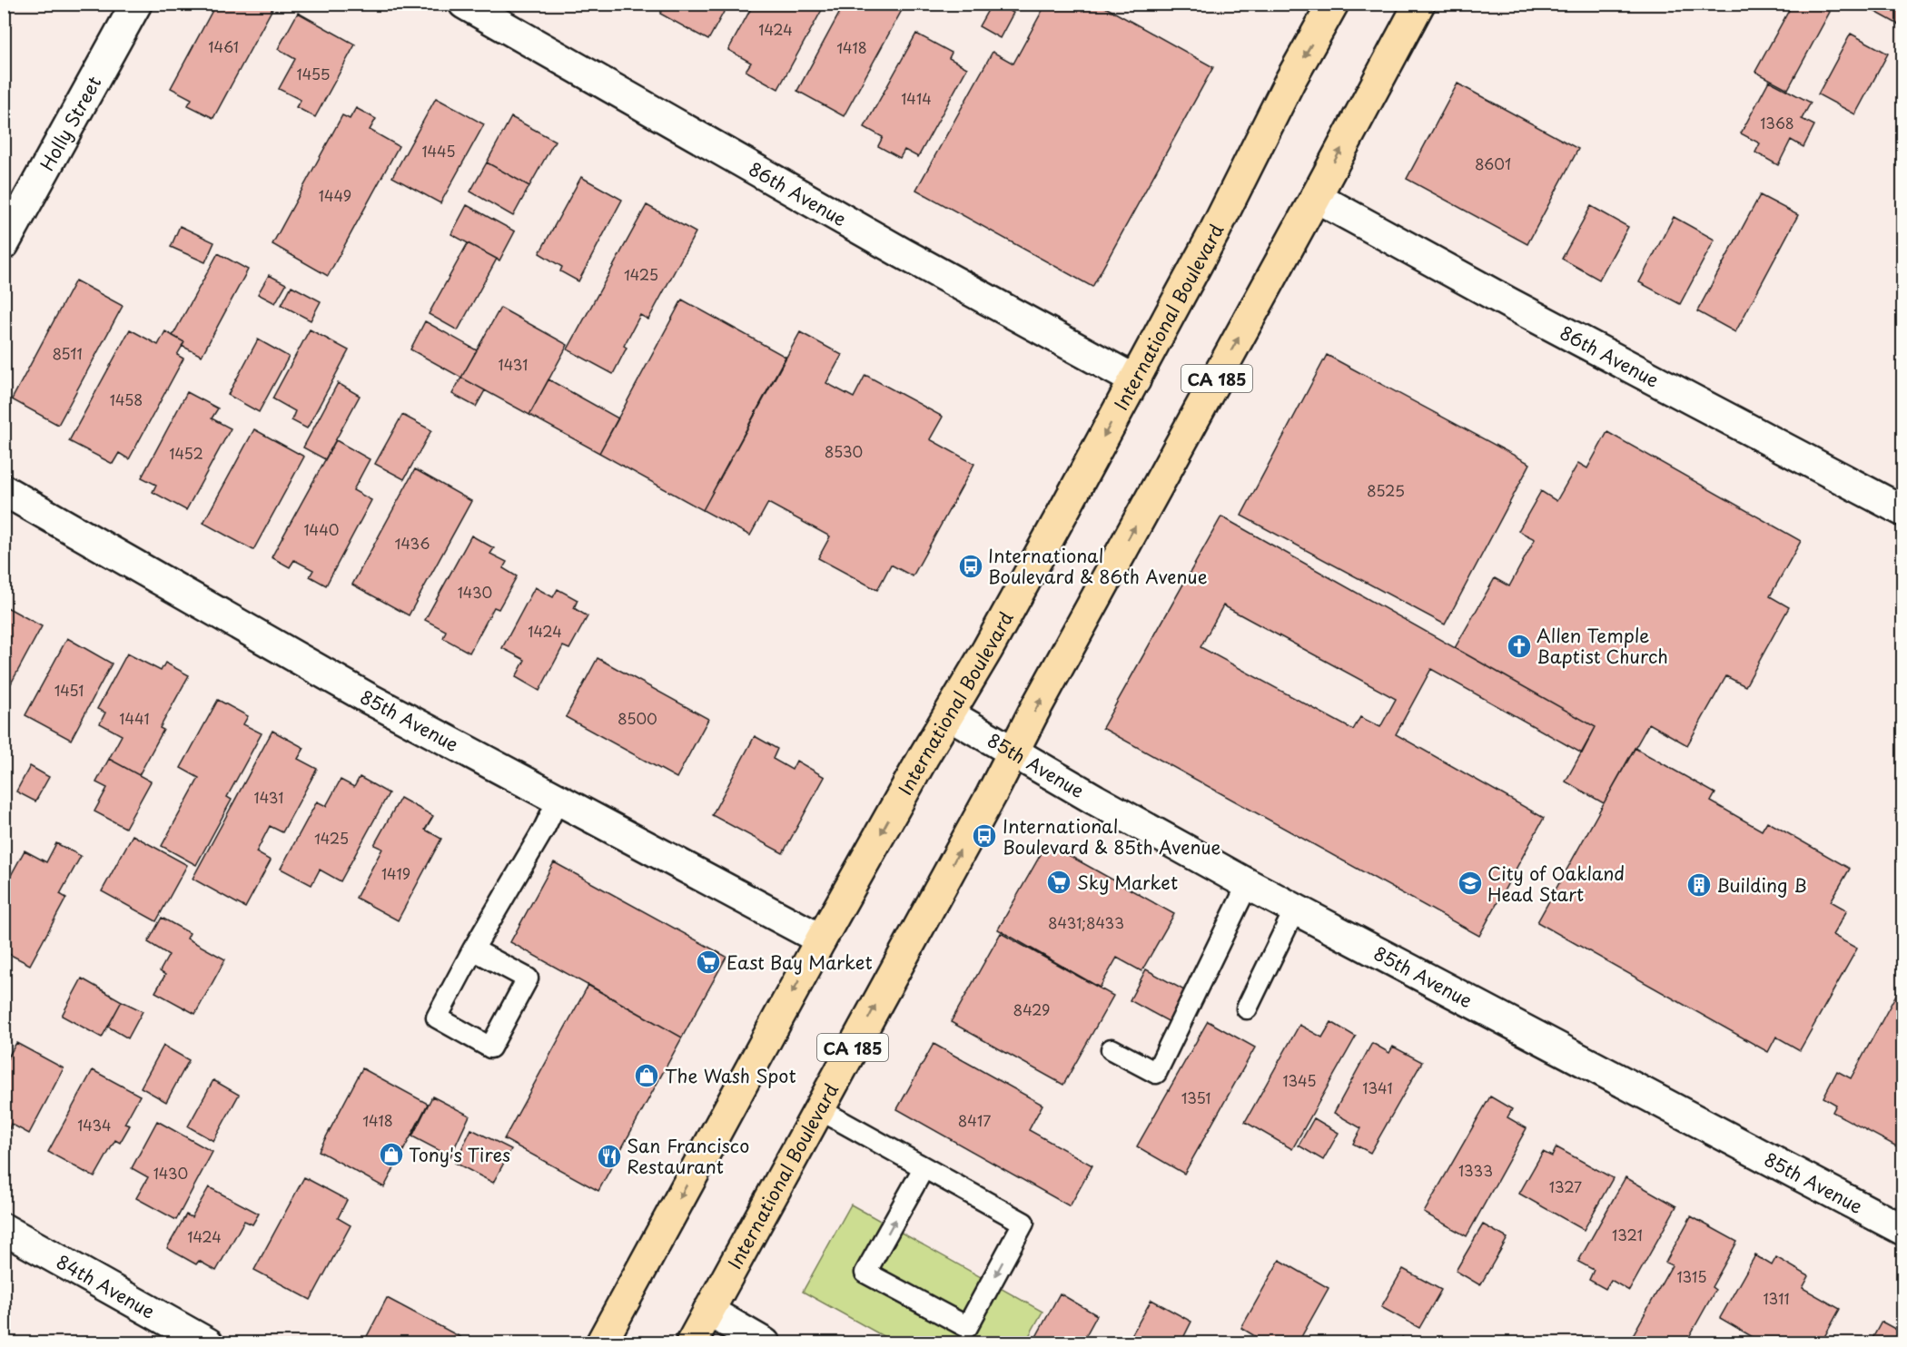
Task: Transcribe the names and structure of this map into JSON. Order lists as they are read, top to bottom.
{
  "streets": {
    "main road": ["International Boulevard", "CA 185"],
    "street": [
      "Holly Street",
      "86th Avenue",
      "85th Avenue",
      "84th Avenue"
    ]
  },
  "crossings": [
    ["86th Avenue", "International Boulevard"],
    ["International Boulevard", "85th Avenue"]
  ],
  "places": {
    "bus stop": ["International Boulevard & 86th Avenue", "International Boulevard & 85th Avenue"],
    "church": ["Allen Temple Baptist Church"],
    "supermarket": ["Sky Market", "East Bay Market"],
    "school or university": ["City of Oakland Head Start"],
    "building": ["Building B"],
    "shop": ["The Wash Spot", "Tony's Tires"],
    "restaurant": ["San Francisco Restaurant"]
  },
  "house_numbers": [
    "1424",
    "1461",
    "1418",
    "1455",
    "1414",
    "1368",
    "1445",
    "8601",
    "1449",
    "1425",
    "8511",
    "1431",
    "1458",
    "8530",
    "1452",
    "8525",
    "1440",
    "1436",
    "1430",
    "1424",
    "1451",
    "1441",
    "8500",
    "1431",
    "1425",
    "1419",
    "8431;8433",
    "8429",
    "1345",
    "1341",
    "1351",
    "1418",
    "8417",
    "1434",
    "1333",
    "1430",
    "1327",
    "1321",
    "1424",
    "1315",
    "1311"
  ]
}
